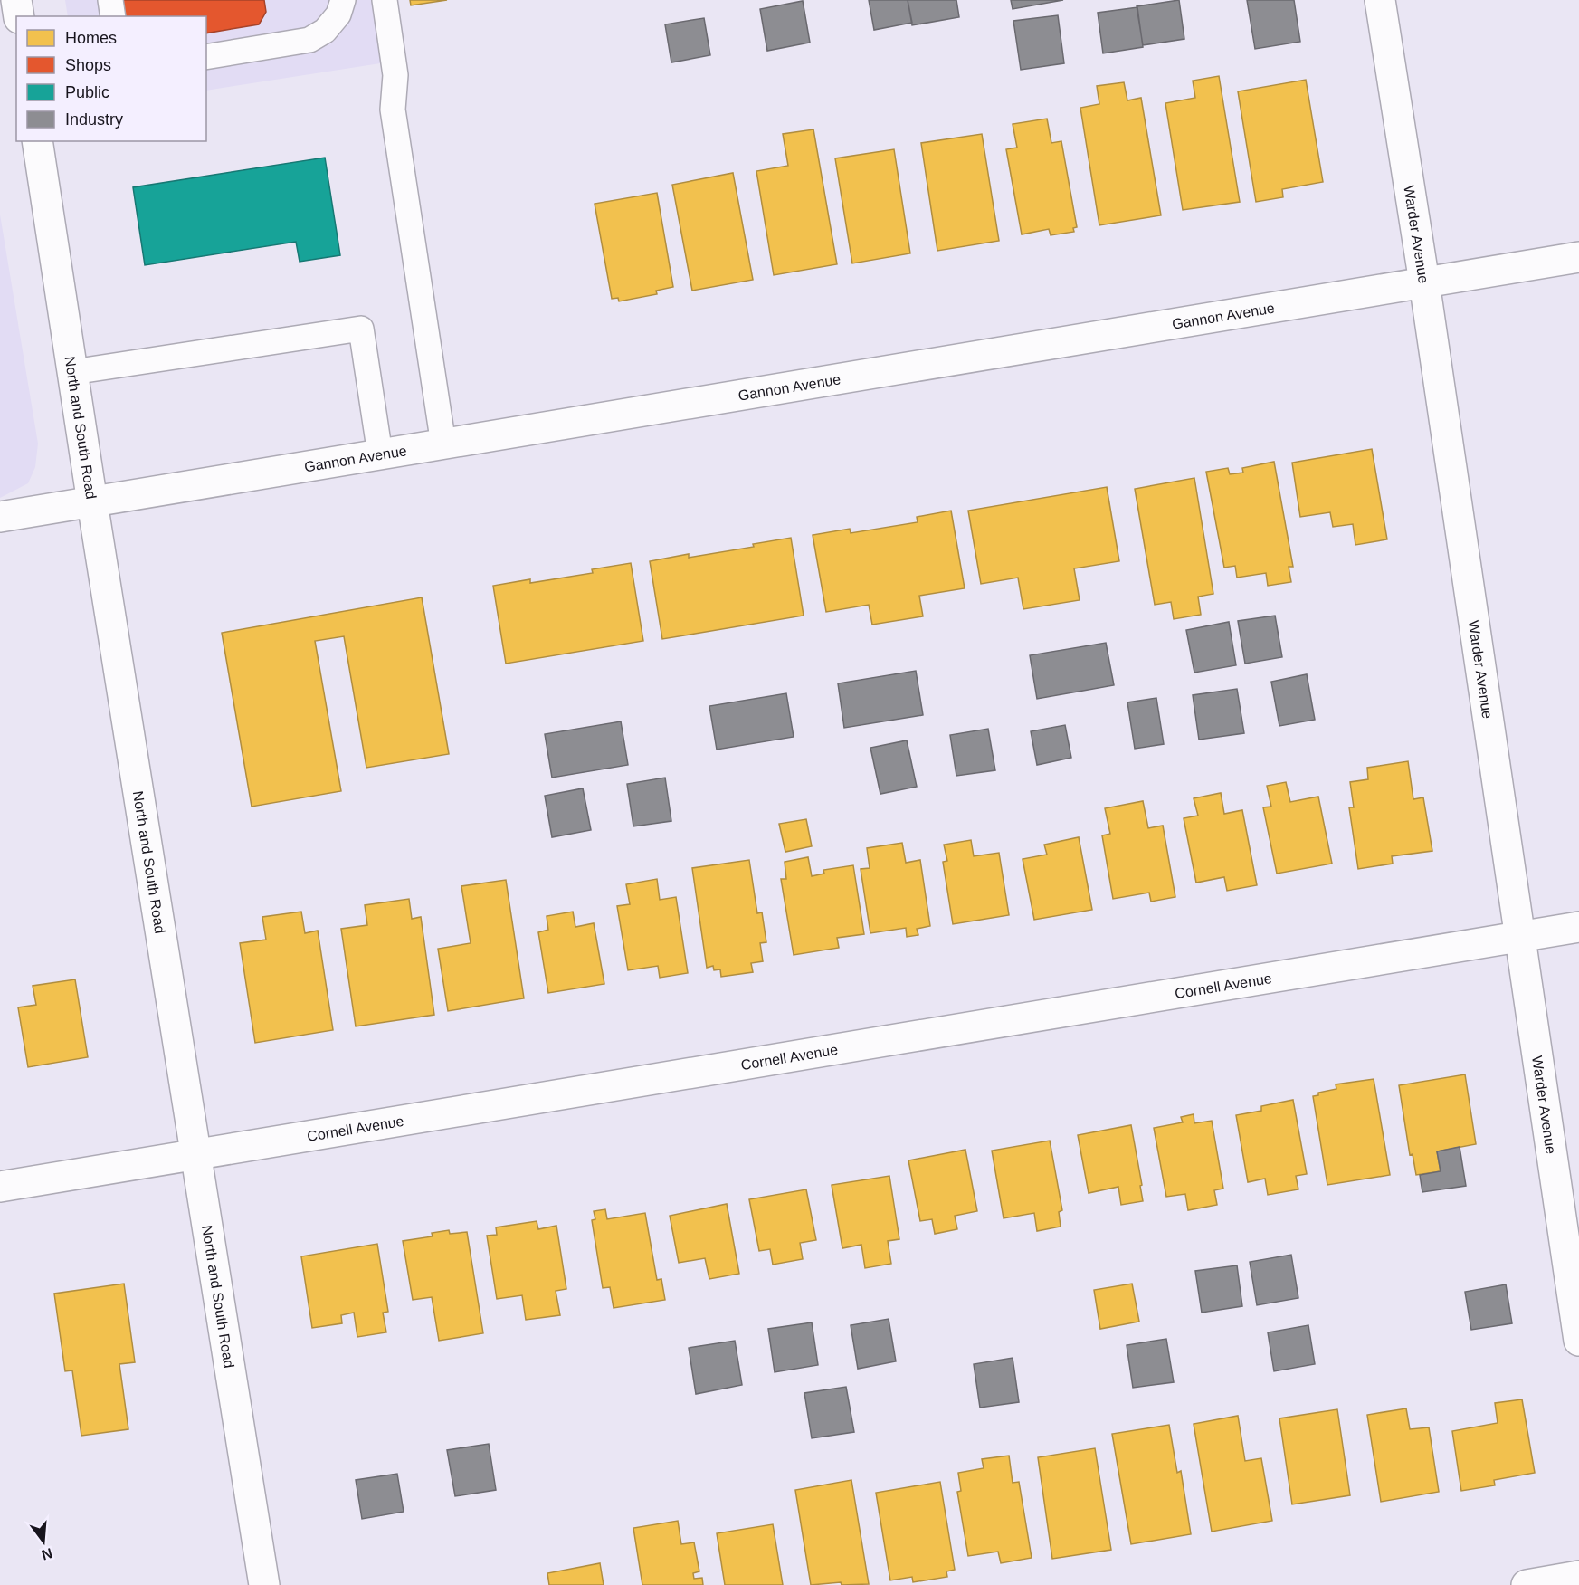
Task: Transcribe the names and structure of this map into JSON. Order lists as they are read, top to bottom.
{
  "streets": {
    "street": [
      "Warder Avenue",
      "Gannon Avenue",
      "North and South Road",
      "Cornell Avenue"
    ]
  },
  "crossings": [
    ["Warder Avenue", "Gannon Avenue"],
    ["Warder Avenue", "Cornell Avenue"],
    ["Gannon Avenue", "North and South Road"],
    ["North and South Road", "Cornell Avenue"]
  ],
  "legend": [
    "Homes",
    "Shops",
    "Public",
    "Industry"
  ],
  "north": "bottom"
}
